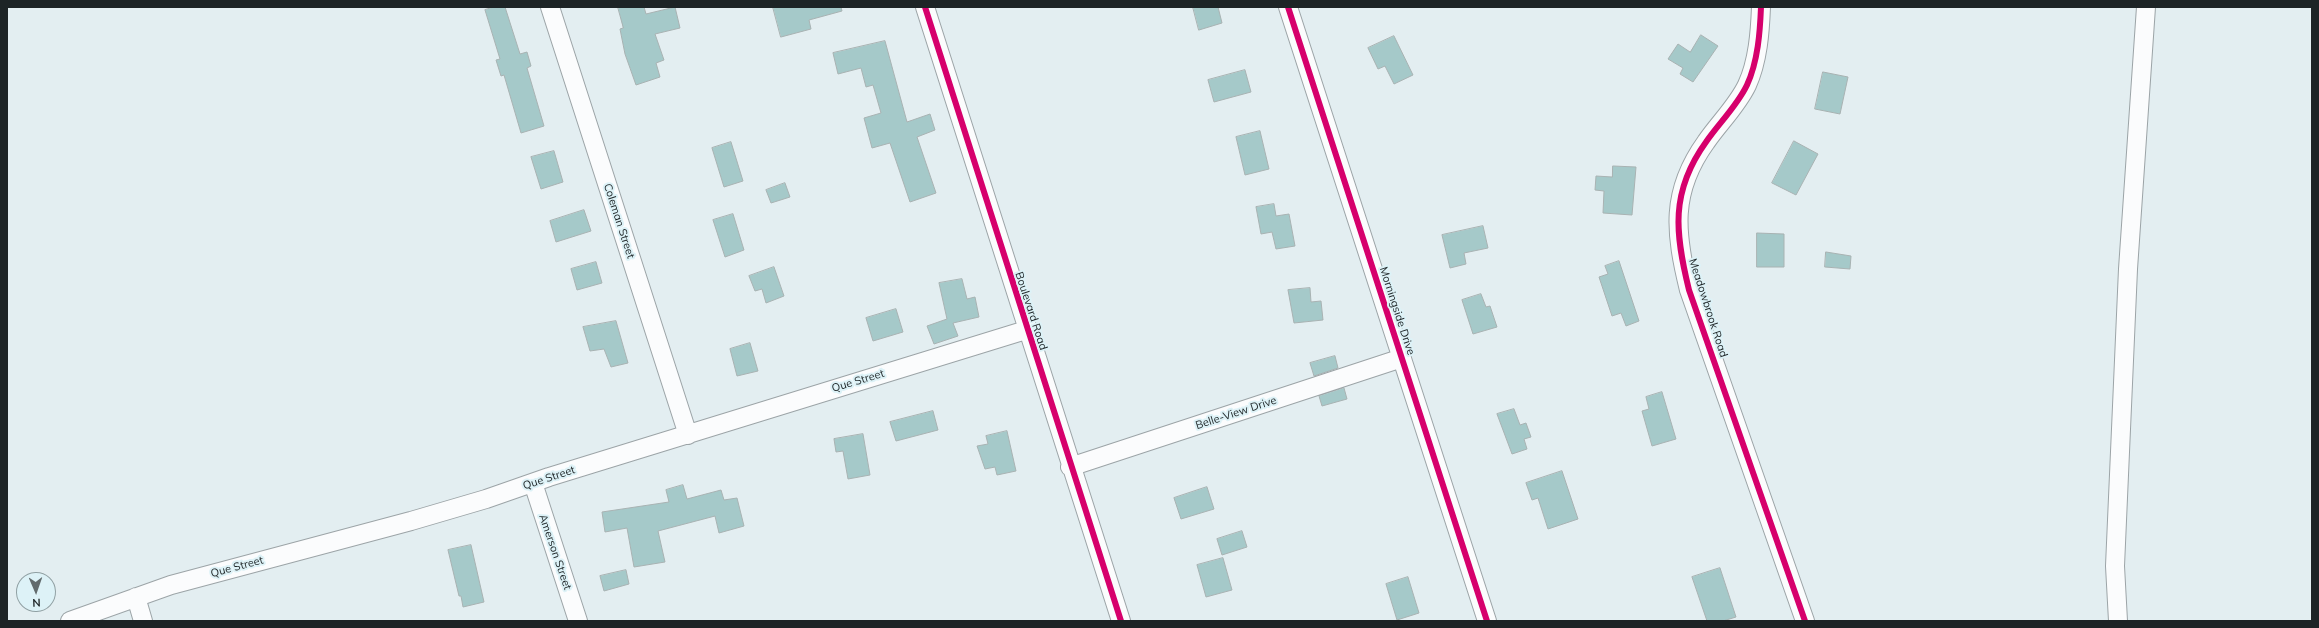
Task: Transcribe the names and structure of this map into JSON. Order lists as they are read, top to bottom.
{
  "streets": {
    "street": [
      "Coleman Street",
      "Meadowbrook Road",
      "Boulevard Road",
      "Morningside Drive",
      "Que Street",
      "Belle-View Drive",
      "Amerson Street"
    ]
  },
  "crossings": [
    ["Coleman Street", "Que Street"],
    ["Boulevard Road", "Que Street"],
    ["Boulevard Road", "Belle-View Drive"],
    ["Morningside Drive", "Belle-View Drive"],
    ["Que Street", "Amerson Street"]
  ],
  "north": "bottom"
}
